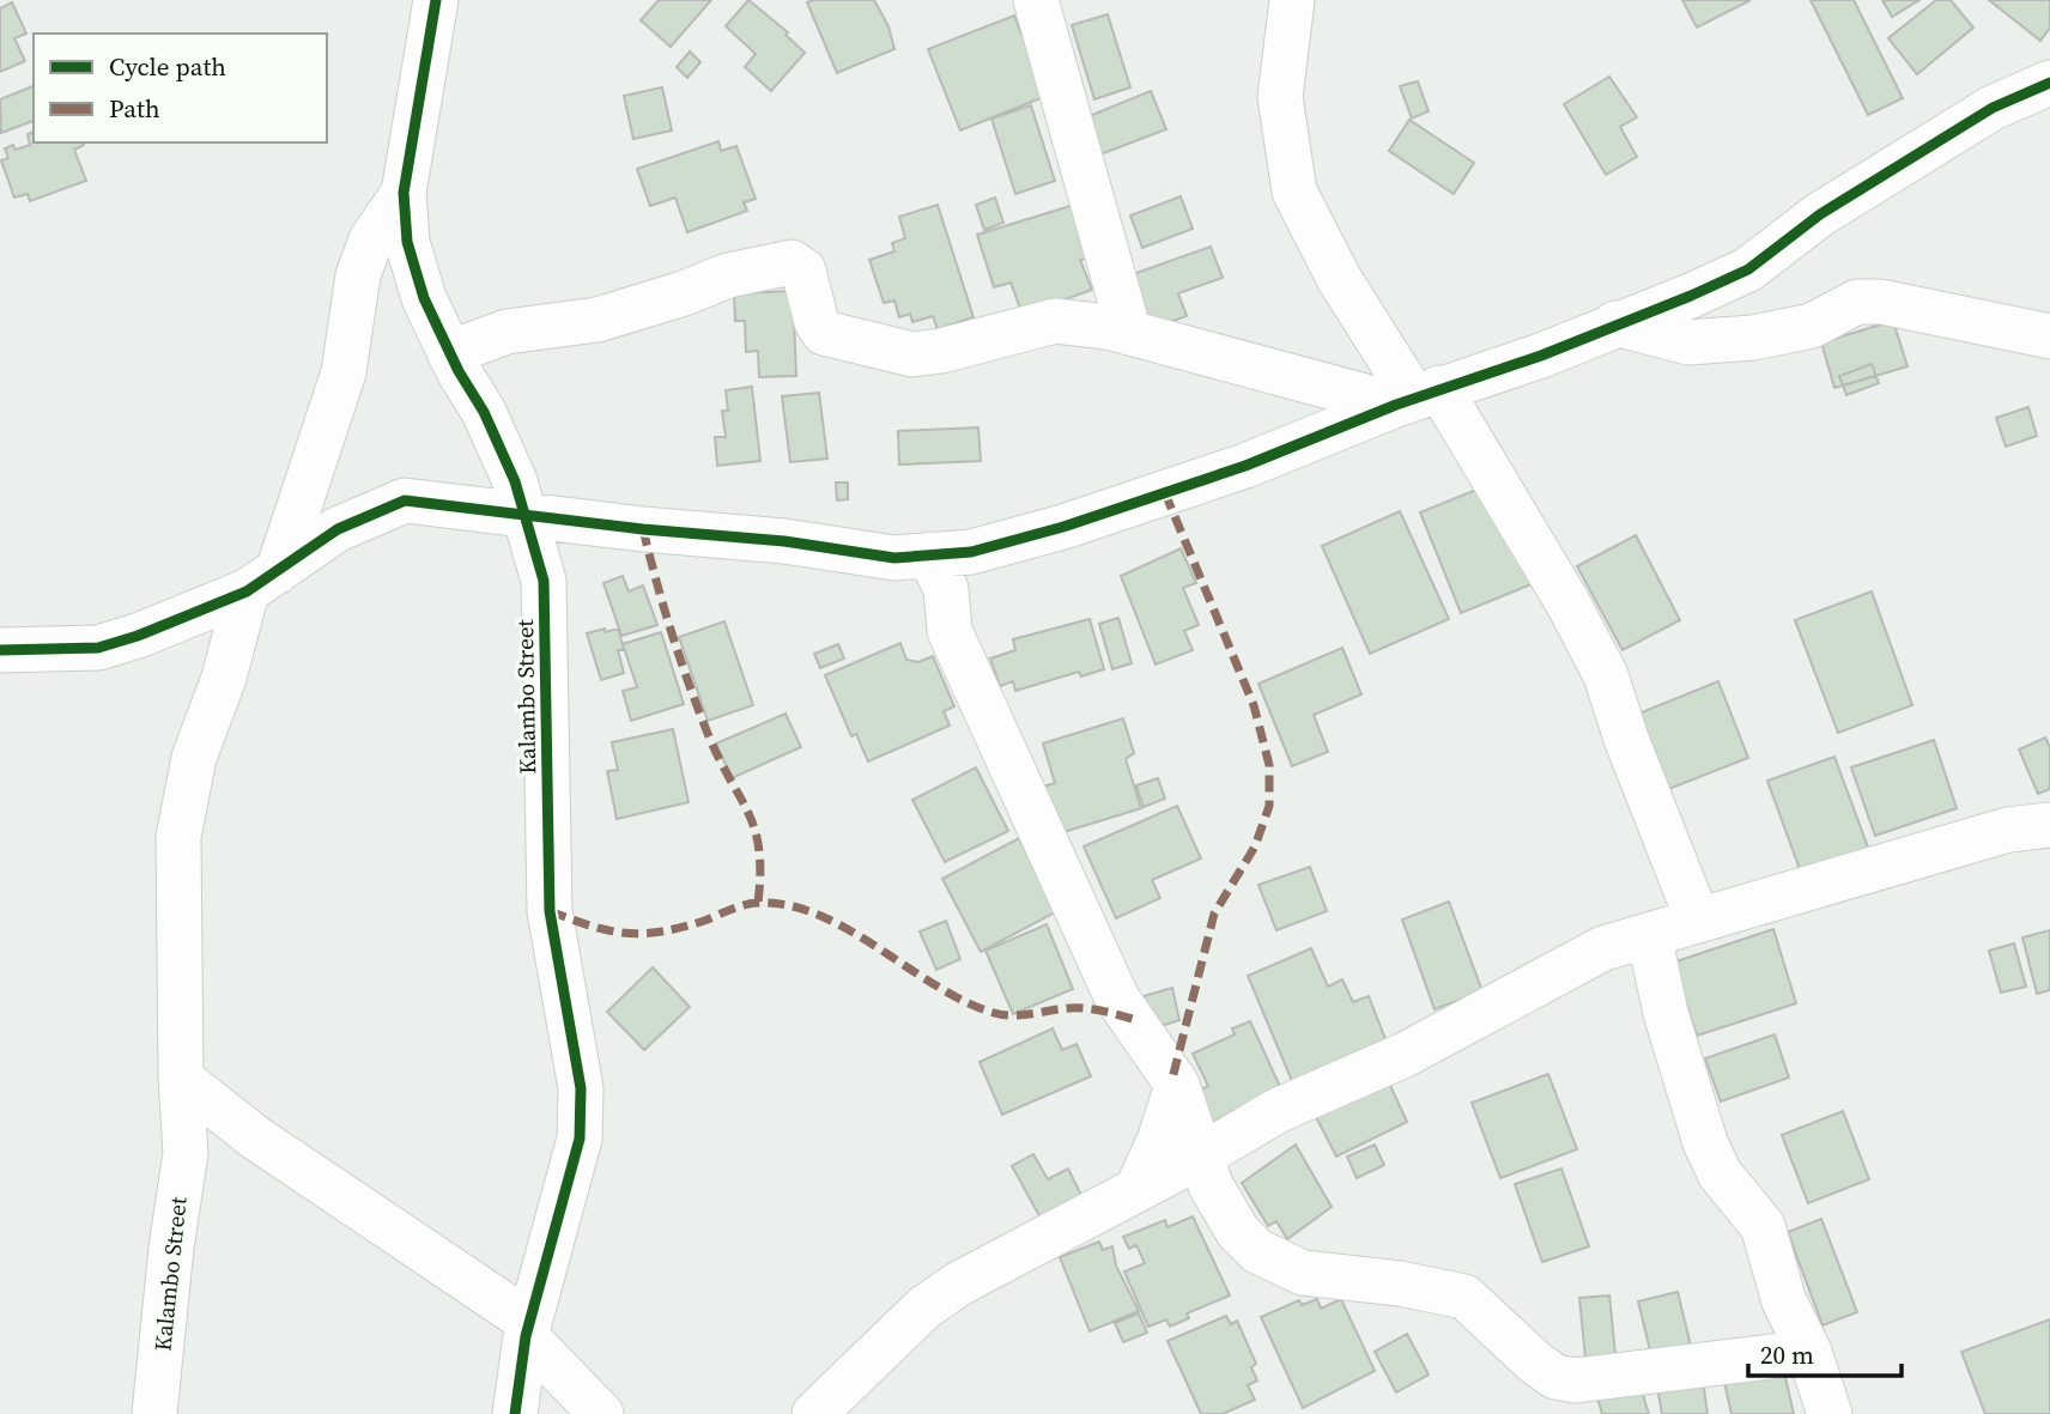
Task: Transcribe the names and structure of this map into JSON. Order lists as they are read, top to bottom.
{
  "streets": {
    "street": ["Kalambo Street"]
  },
  "legend": ["Cycle path", "Path"],
  "scale_bar": "20 m"
}
